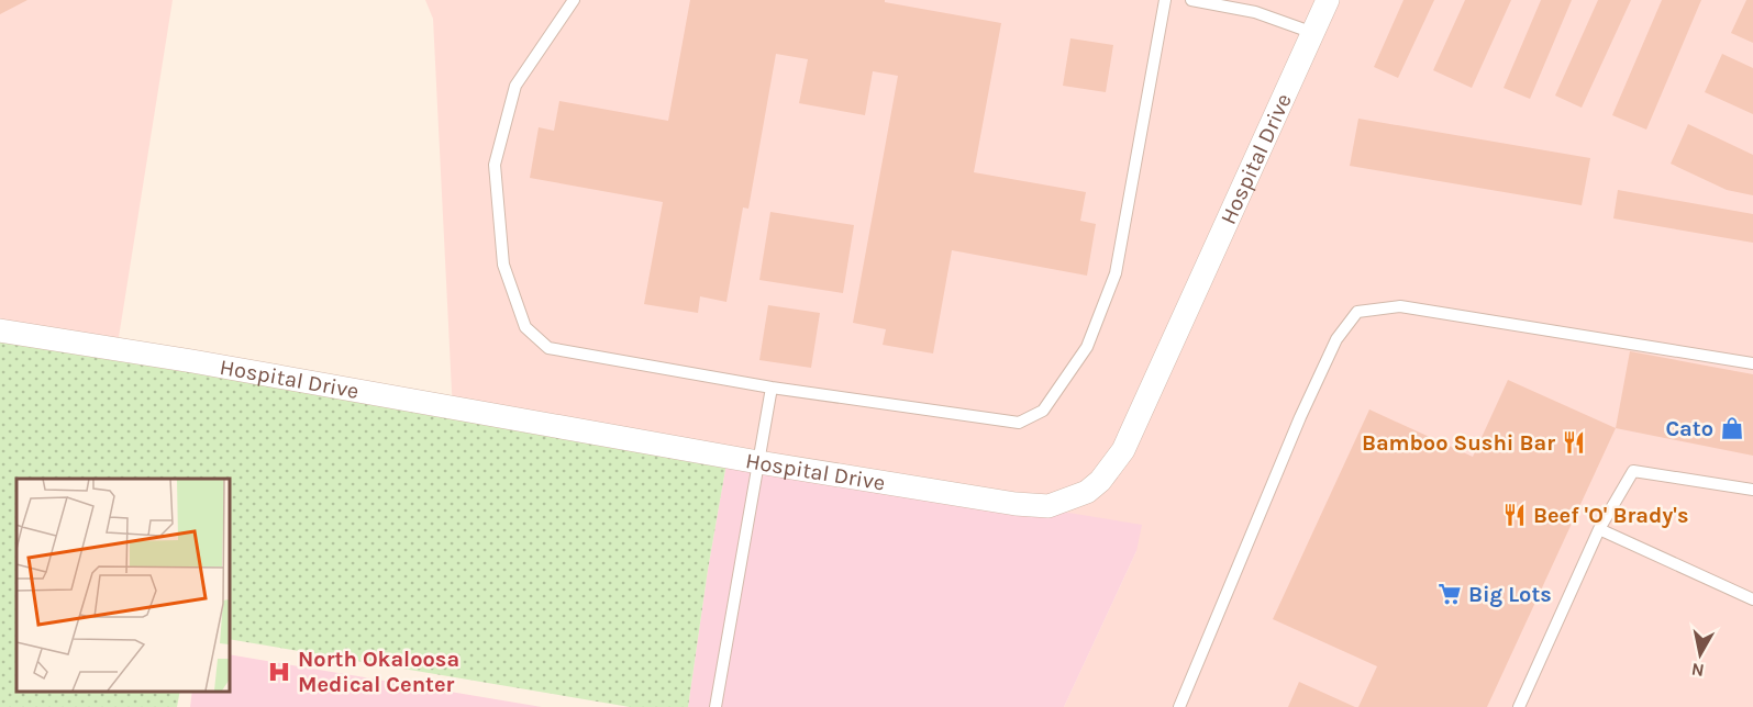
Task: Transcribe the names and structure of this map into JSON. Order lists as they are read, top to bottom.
{
  "streets": {
    "street": ["Hospital Drive"]
  },
  "places": {
    "shop": ["Cato"],
    "restaurant": ["Bamboo Sushi Bar", "Beef 'O' Brady's"],
    "supermarket": ["Big Lots"],
    "hospital": ["North Okaloosa Medical Center"]
  },
  "north": "bottom"
}
